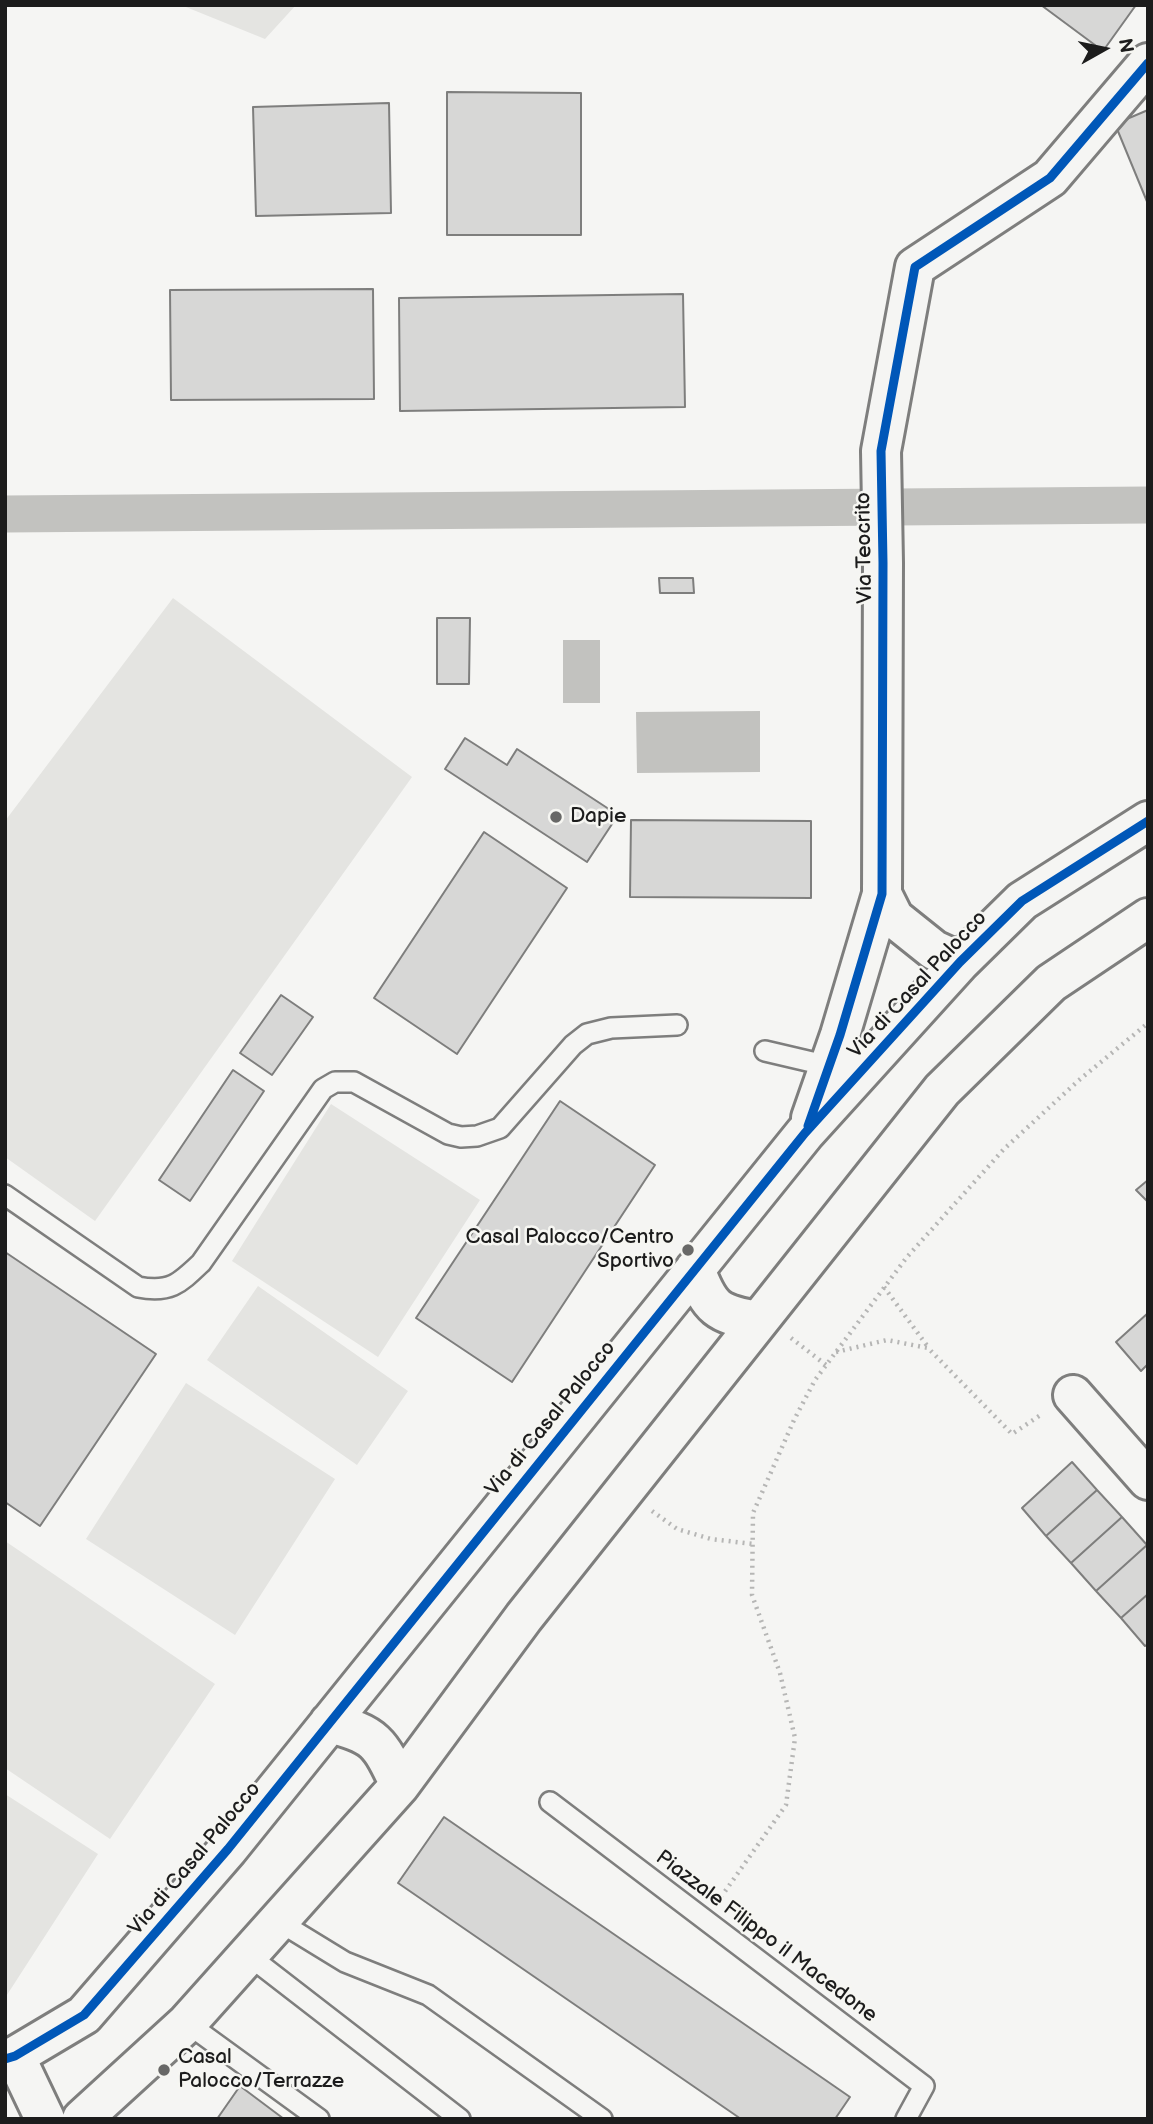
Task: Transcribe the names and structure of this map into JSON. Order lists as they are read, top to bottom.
{
  "streets": {
    "street": ["Via Teocrito", "Via di Casal Palocco"],
    "lane": ["Piazzale Filippo il Macedone"]
  },
  "crossings": [
    ["Via Teocrito", "Via di Casal Palocco"]
  ],
  "places": ["Dapie", "Casal Palocco/Centro Sportivo", "Casal Palocco/Terrazze"],
  "north": "right"
}
